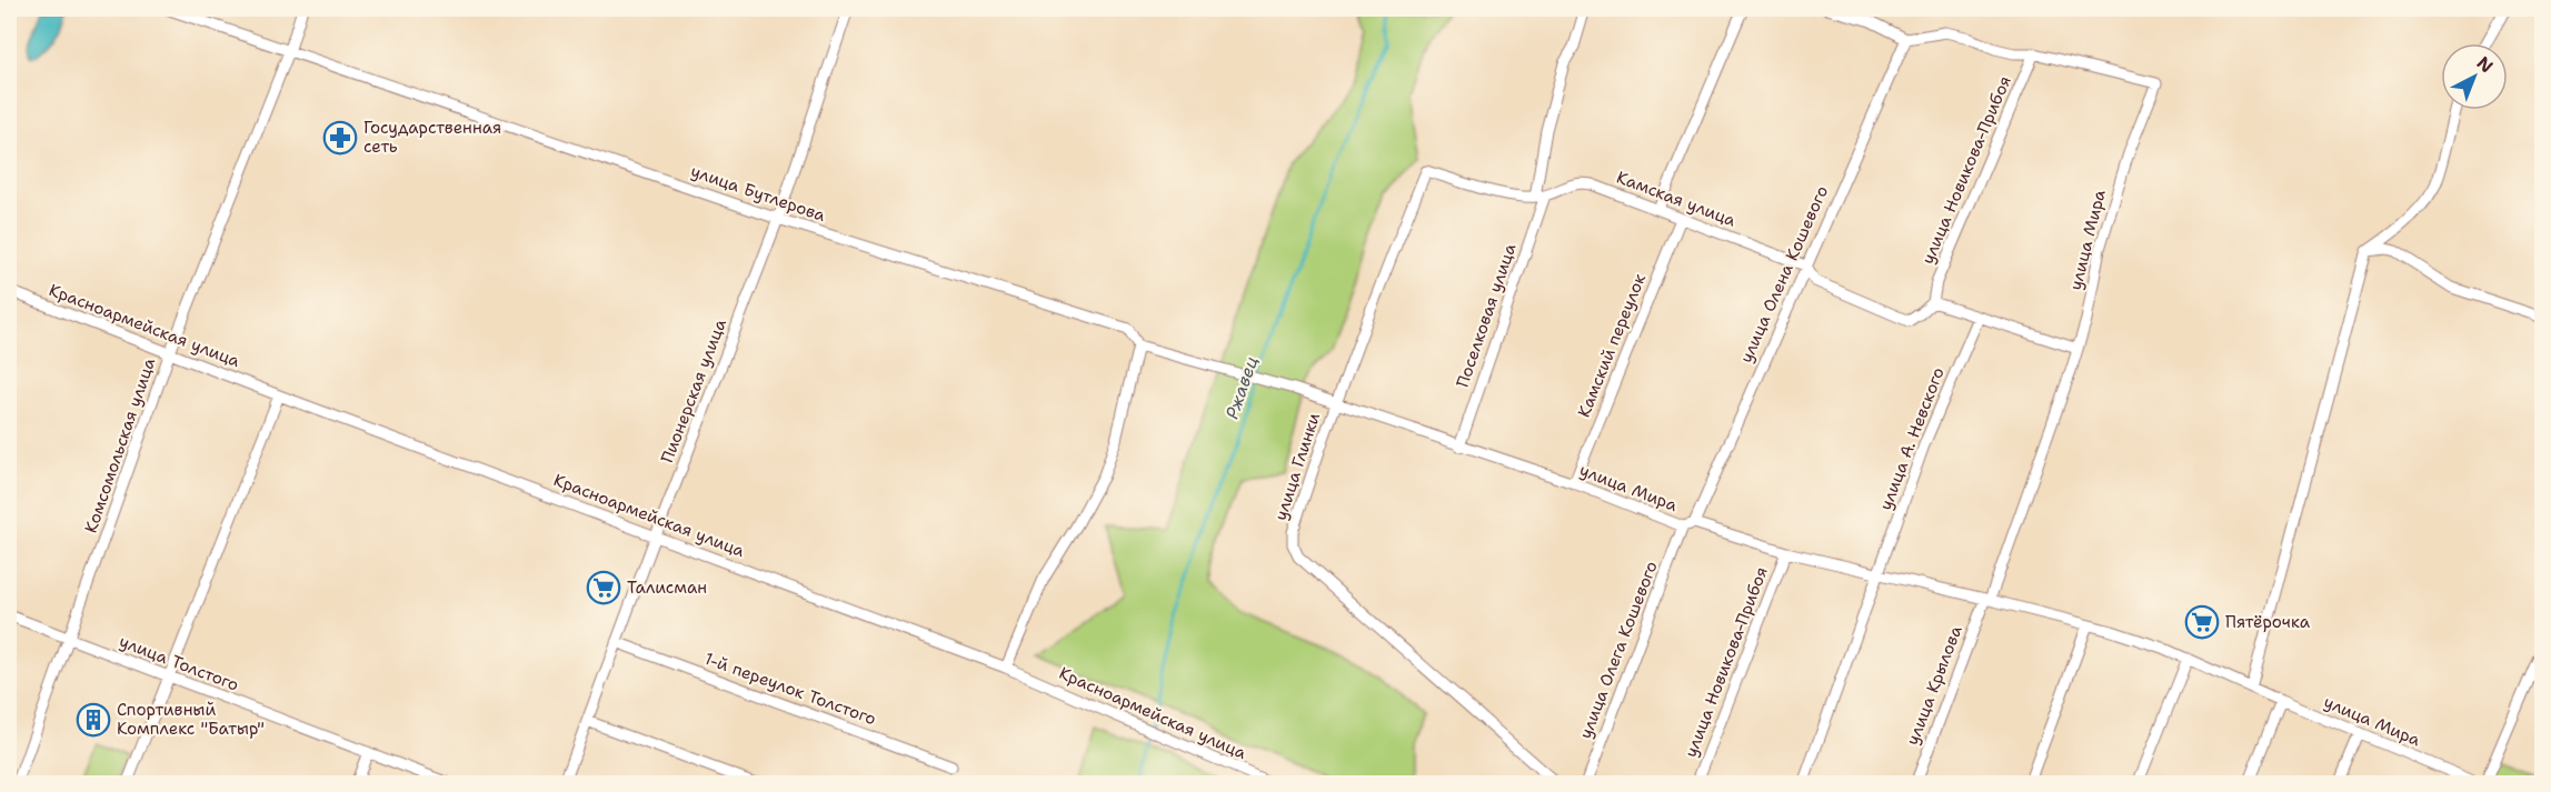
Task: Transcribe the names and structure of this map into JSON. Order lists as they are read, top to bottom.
{
  "streets": {
    "street": [
      "улица Новикова-Прибоя",
      "улица Бутлерова",
      "Камская улица",
      "улица Мира",
      "улица Олена Кошевого",
      "Поселковая улица",
      "Красноармейская улица",
      "Камский переулок",
      "Пионерская улица",
      "улица А. Невского",
      "Комсомольская улица",
      "улица Глинки",
      "улица Олега Кошевого",
      "улица Толстого",
      "улица Крылова",
      "1-й переулок Толстого"
    ]
  },
  "crossings": [
    ["улица Новикова-Прибоя", "улица Мира"],
    ["улица Бутлерова", "улица Мира"],
    ["улица Бутлерова", "Пионерская улица"],
    ["улица Бутлерова", "Комсомольская улица"],
    ["улица Бутлерова", "улица Глинки"],
    ["Камская улица", "улица Олена Кошевого"],
    ["Камская улица", "Поселковая улица"],
    ["Камская улица", "Камский переулок"],
    ["Камская улица", "улица Глинки"],
    ["улица Мира", "улица Олена Кошевого"],
    ["улица Мира", "Поселковая улица"],
    ["улица Мира", "Камский переулок"],
    ["улица Мира", "улица А. Невского"],
    ["улица Мира", "улица Глинки"],
    ["улица Мира", "улица Олега Кошевого"],
    ["улица Мира", "улица Крылова"],
    ["Поселковая улица", "улица Глинки"],
    ["Красноармейская улица", "Пионерская улица"],
    ["Красноармейская улица", "Комсомольская улица"],
    ["Пионерская улица", "1-й переулок Толстого"],
    ["Комсомольская улица", "улица Толстого"]
  ],
  "water": ["Ржавец"],
  "places": {
    "pharmacy": ["Государственная сеть"],
    "supermarket": ["Талисман", "Пятёрочка"],
    "building": ["Спортивный Комплекс \"Батыр\""]
  },
  "north": "top right"
}
